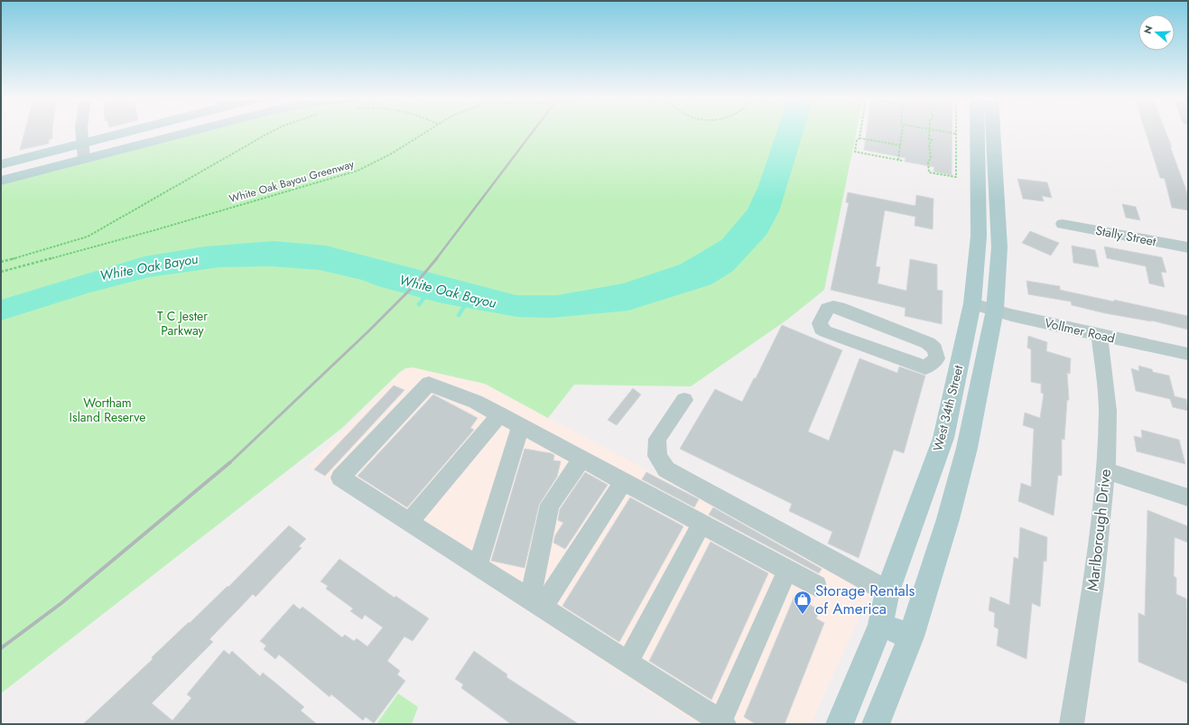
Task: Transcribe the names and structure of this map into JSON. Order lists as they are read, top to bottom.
{
  "streets": {
    "main road": ["West 34th Street"],
    "street": ["Stally Street", "Vollmer Road", "Marlborough Drive"],
    "path": ["White Oak Bayou Greenway"]
  },
  "crossings": [
    ["Vollmer Road", "West 34th Street"],
    ["Vollmer Road", "Marlborough Drive"]
  ],
  "water": ["White Oak Bayou"],
  "parks": ["T C Jester Parkway", "Wortham Island Reserve"],
  "places": {
    "shop": ["Storage Rentals of America"]
  },
  "north": "left"
}
